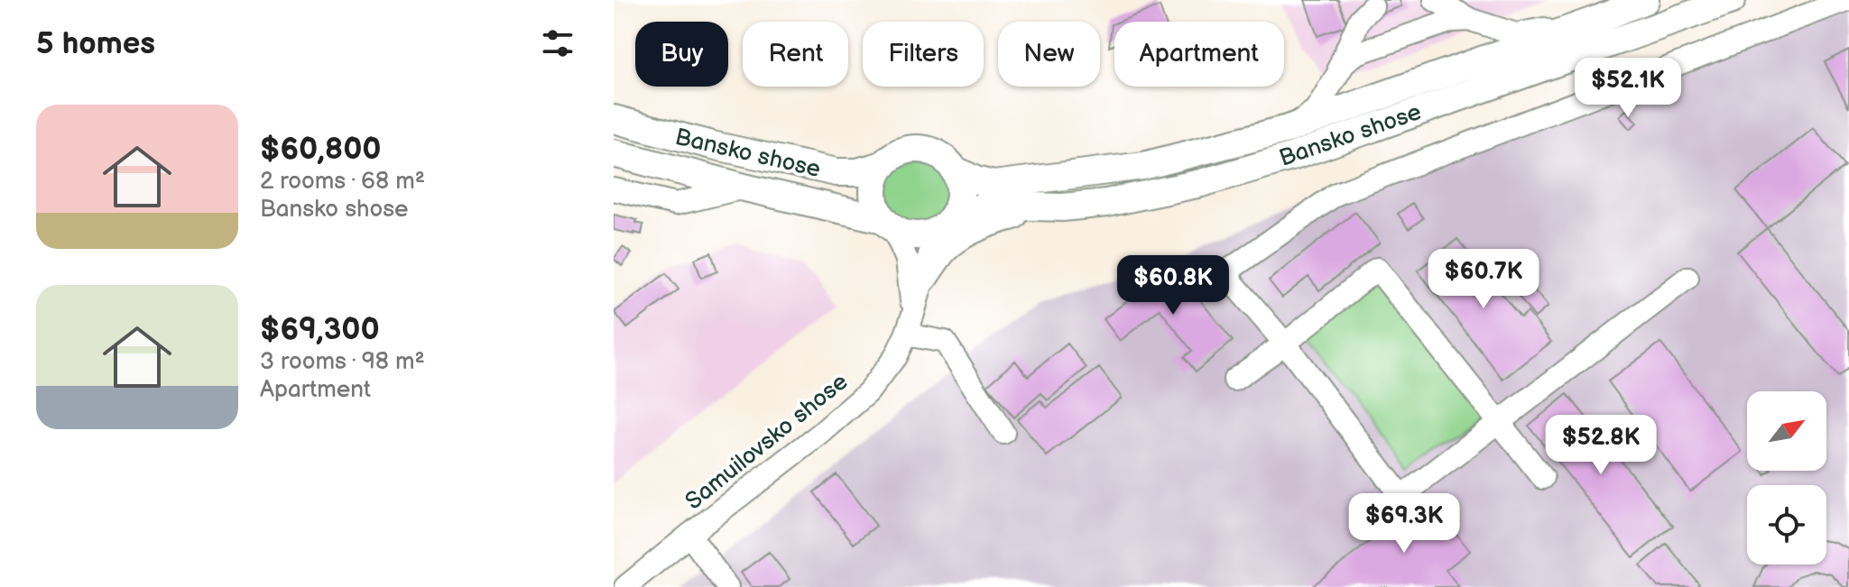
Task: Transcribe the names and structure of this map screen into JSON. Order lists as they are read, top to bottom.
{
  "streets": {
    "main road": ["Bansko shose"],
    "street": ["Samuilovsko shose"]
  },
  "crossings": [
    ["Bansko shose", "Samuilovsko shose"]
  ],
  "north": "top right",
  "page": {
    "heading": "5 homes",
    "chip": [
      "Buy",
      "Rent",
      "Filters",
      "New",
      "Apartment"
    ],
    "price": [
      "$52.1K",
      "$60.7K",
      "$60.8K",
      "$52.8K",
      "$69.3K"
    ],
    "list": [
      {
        "name": "$60,800",
        "note": "2 rooms · 68 m² · Bansko shose"
      },
      {
        "name": "$69,300",
        "note": "3 rooms · 98 m² · Apartment"
      }
    ]
  }
}
